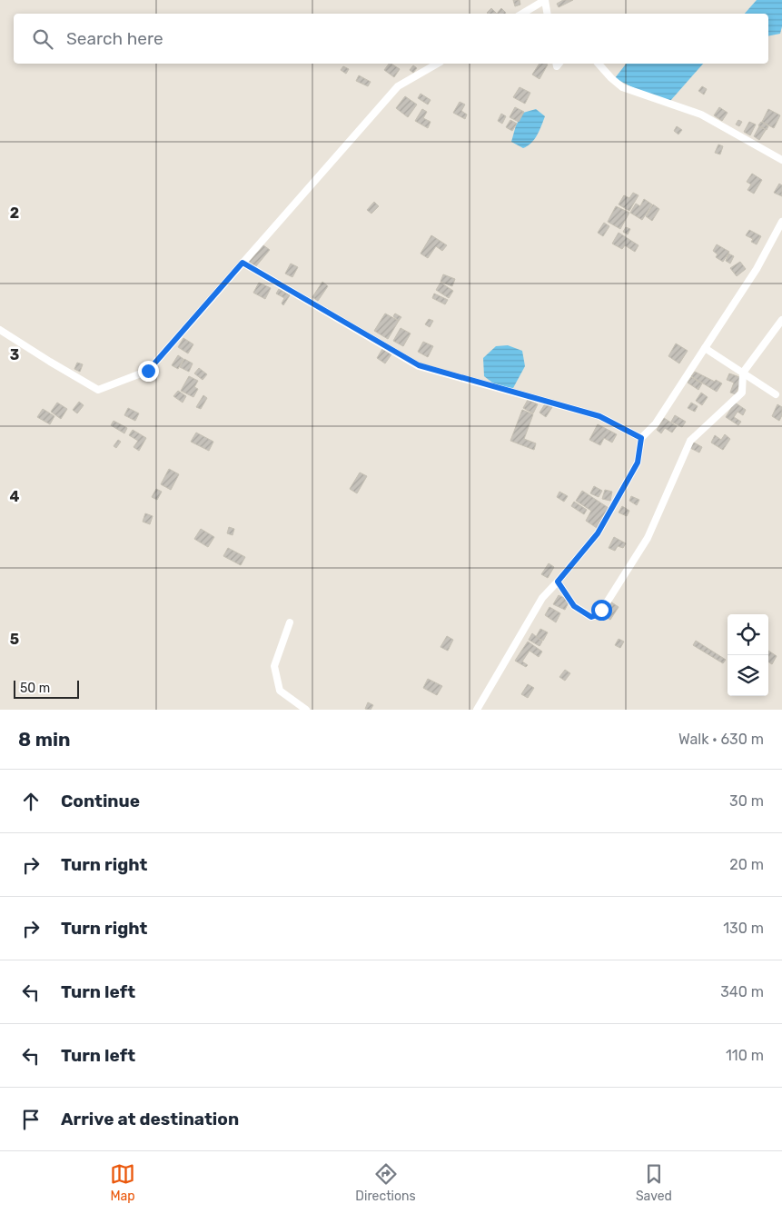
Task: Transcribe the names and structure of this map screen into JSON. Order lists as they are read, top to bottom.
{
  "scale_bar": "50 m",
  "page": {
    "search": "Search here",
    "scale": "50 m",
    "heading": ["8 min", "Walk · 630 m"],
    "list": [
      ["Continue", "30 m"],
      ["Turn right", "20 m"],
      ["Turn right", "130 m"],
      ["Turn left", "340 m"],
      ["Turn left", "110 m"],
      "Arrive at destination"
    ],
    "nav": ["Map", "Directions", "Saved"]
  },
  "grid": {
    "rows": [
      "2",
      "3",
      "4",
      "5"
    ]
  }
}
